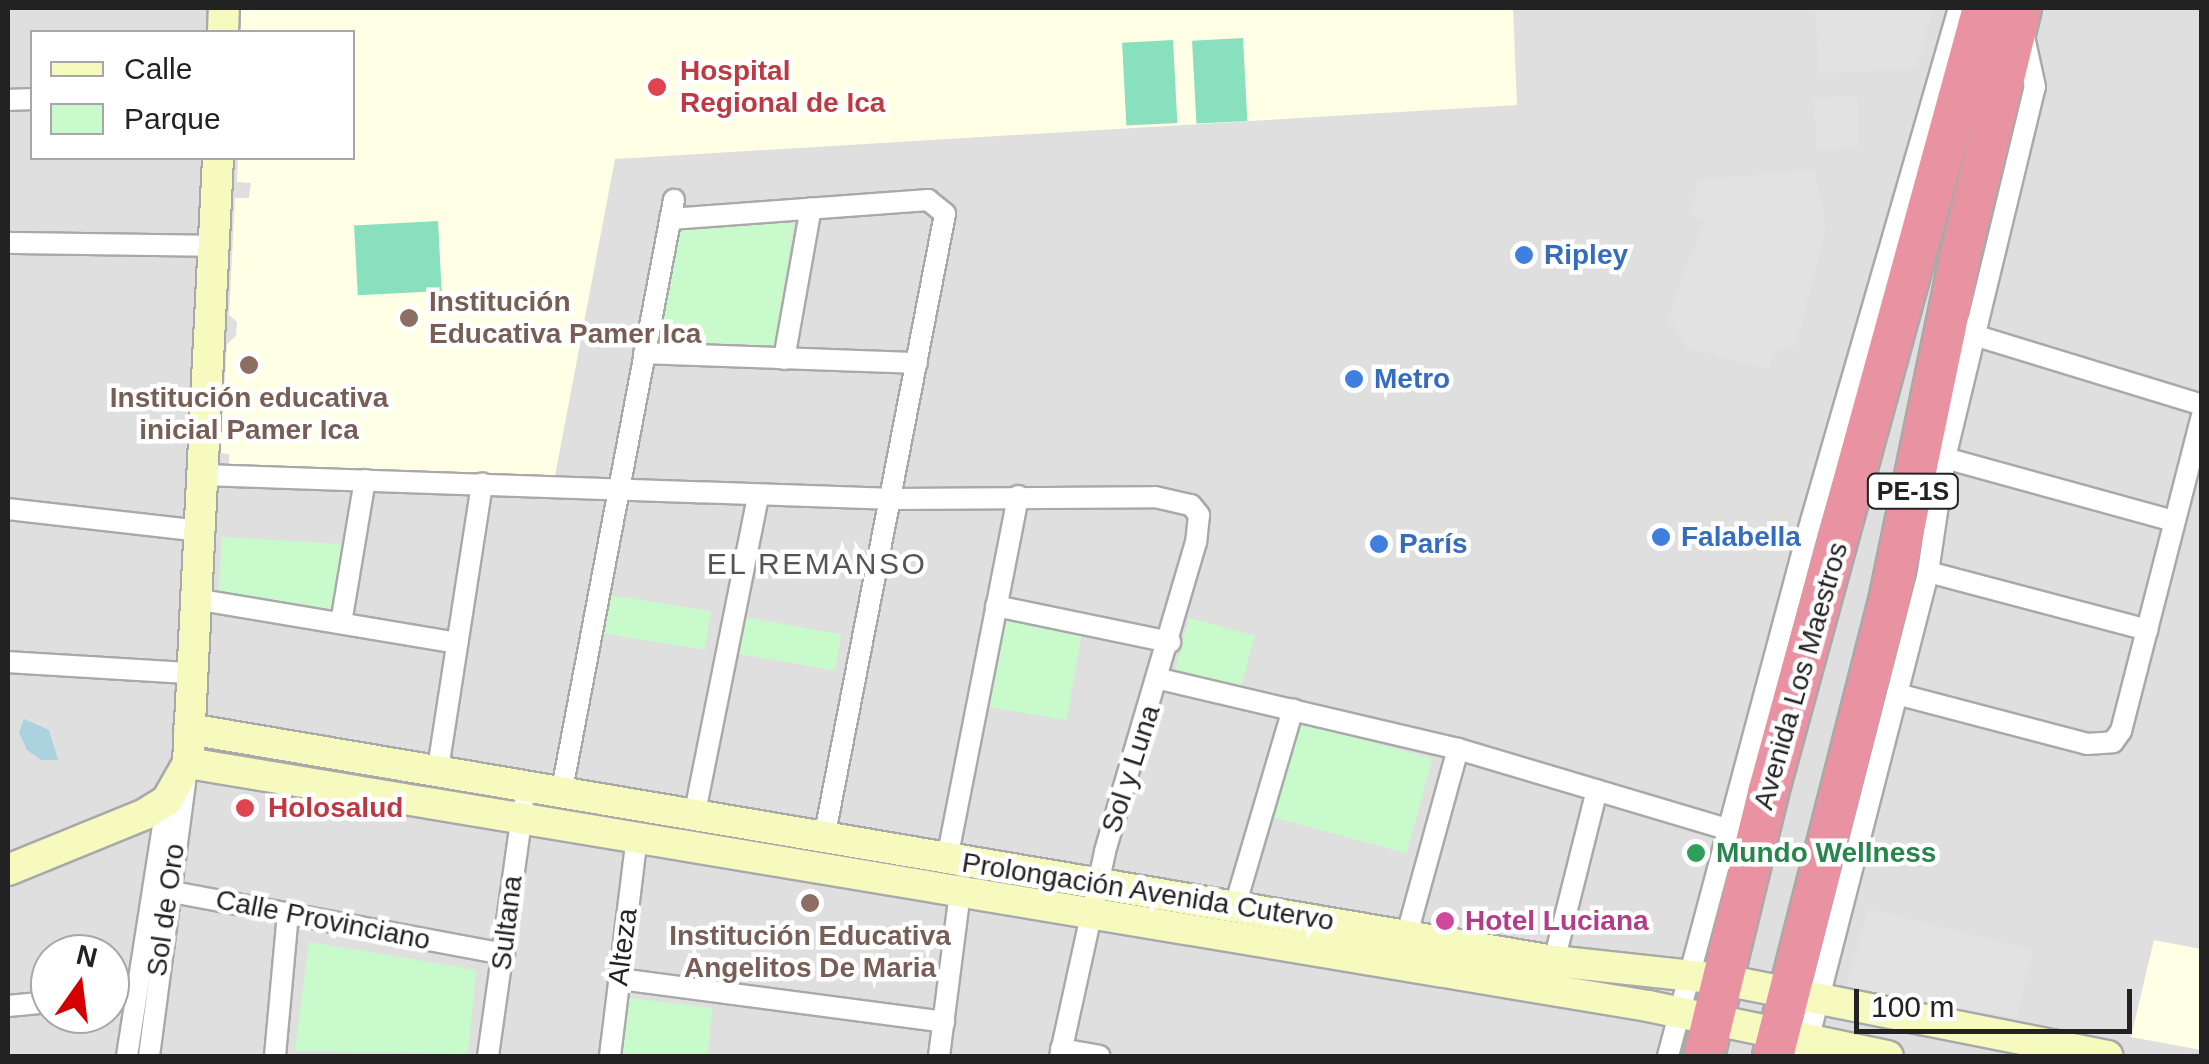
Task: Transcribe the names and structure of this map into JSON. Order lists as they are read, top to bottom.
{
  "streets": {
    "highway": ["PE-1S", "Avenida Los Maestros"],
    "street": [
      "Sol y Luna",
      "Prolongación Avenida Cutervo",
      "Sol de Oro",
      "Calle Provinciano",
      "Sultana",
      "Alteza"
    ]
  },
  "crossings": [
    ["PE-1S", "Avenida Los Maestros"],
    ["PE-1S", "Prolongación Avenida Cutervo"],
    ["Avenida Los Maestros", "Prolongación Avenida Cutervo"],
    ["Sol y Luna", "Prolongación Avenida Cutervo"],
    ["Prolongación Avenida Cutervo", "Sol de Oro"],
    ["Prolongación Avenida Cutervo", "Sultana"],
    ["Prolongación Avenida Cutervo", "Alteza"],
    ["Sol de Oro", "Calle Provinciano"],
    ["Calle Provinciano", "Sultana"]
  ],
  "districts": ["EL REMANSO"],
  "places": [
    "Hospital Regional de Ica",
    "Ripley",
    "Institución Educativa Pamer Ica",
    "Institución educativa inicial Pamer Ica",
    "Metro",
    "Falabella",
    "París",
    "Holosalud",
    "Mundo Wellness",
    "Institución Educativa Angelitos De Maria",
    "Hotel Luciana"
  ],
  "legend": ["Calle", "Parque"],
  "scale_bar": "100 m",
  "north": "top"
}
